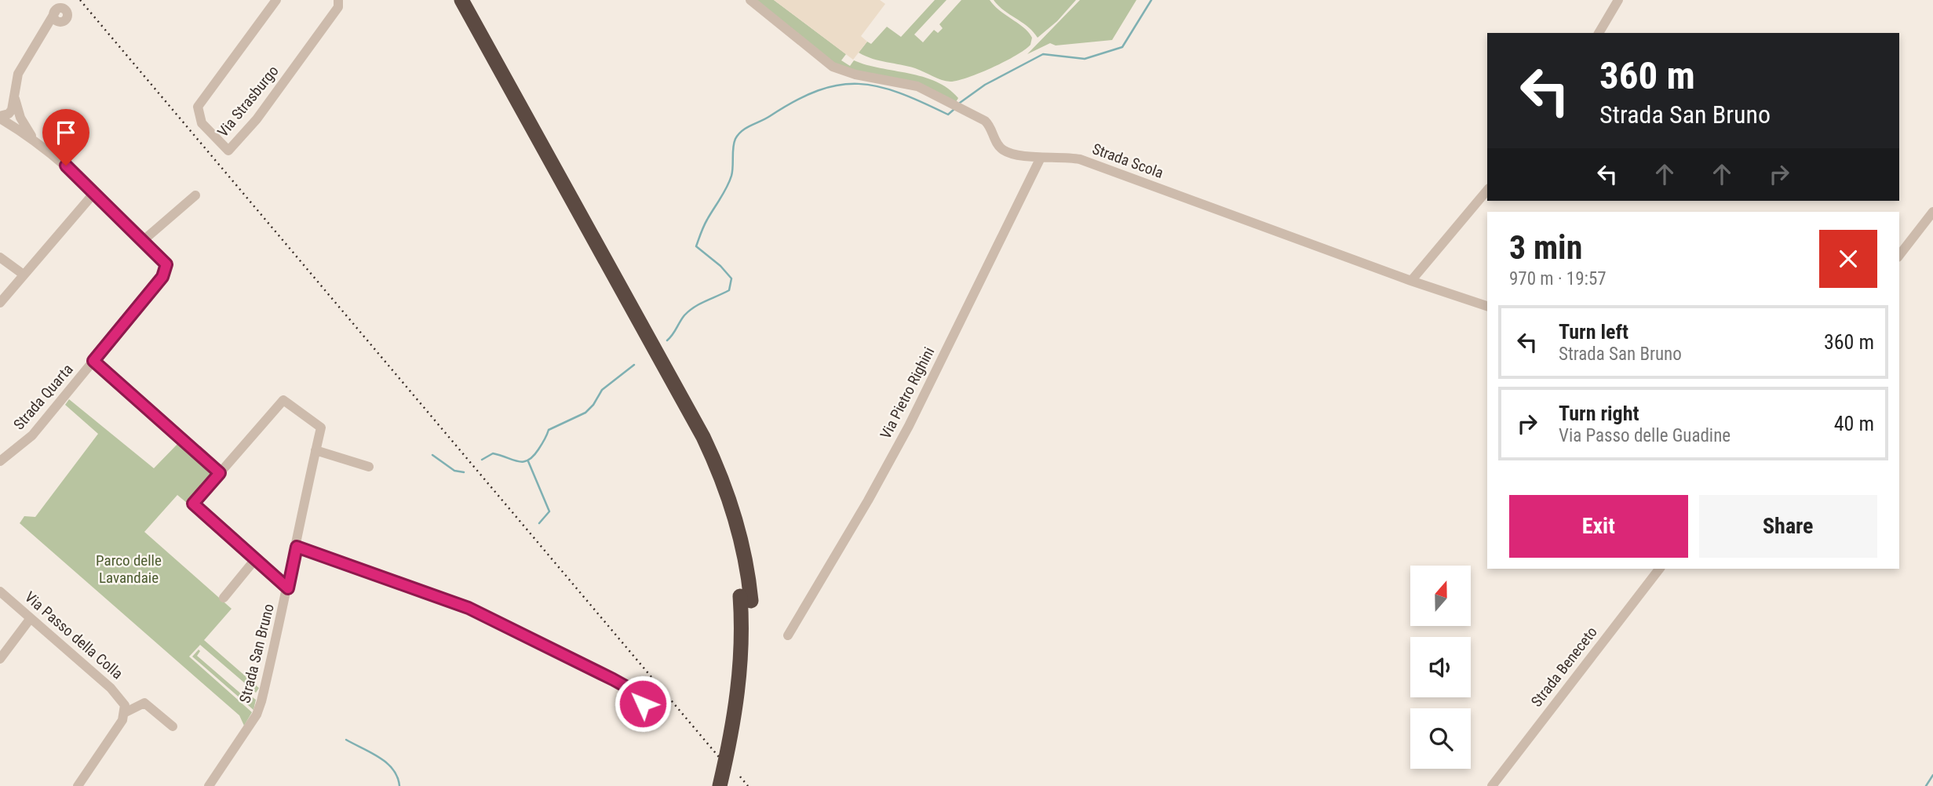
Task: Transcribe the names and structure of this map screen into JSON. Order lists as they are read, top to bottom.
{
  "streets": {
    "street": [
      "Via Strasburgo",
      "Strada Scola",
      "Via Pietro Righini",
      "Strada Quarta",
      "Via Passo della Colla",
      "Strada San Bruno",
      "Strada Beneceto"
    ]
  },
  "crossings": [
    ["Strada Scola", "Via Pietro Righini"]
  ],
  "parks": ["Parco delle Lavandaie"],
  "north": "top",
  "page": {
    "turn": ["360 m", "Strada San Bruno"],
    "heading": ["3 min", "970 m · 19:57"],
    "list": [
      {
        "name": "Turn left",
        "note": "Strada San Bruno",
        "value": "360 m"
      },
      {
        "name": "Turn right",
        "note": "Via Passo delle Guadine",
        "value": "40 m"
      }
    ],
    "buttons": ["Exit", "Share"]
  }
}
